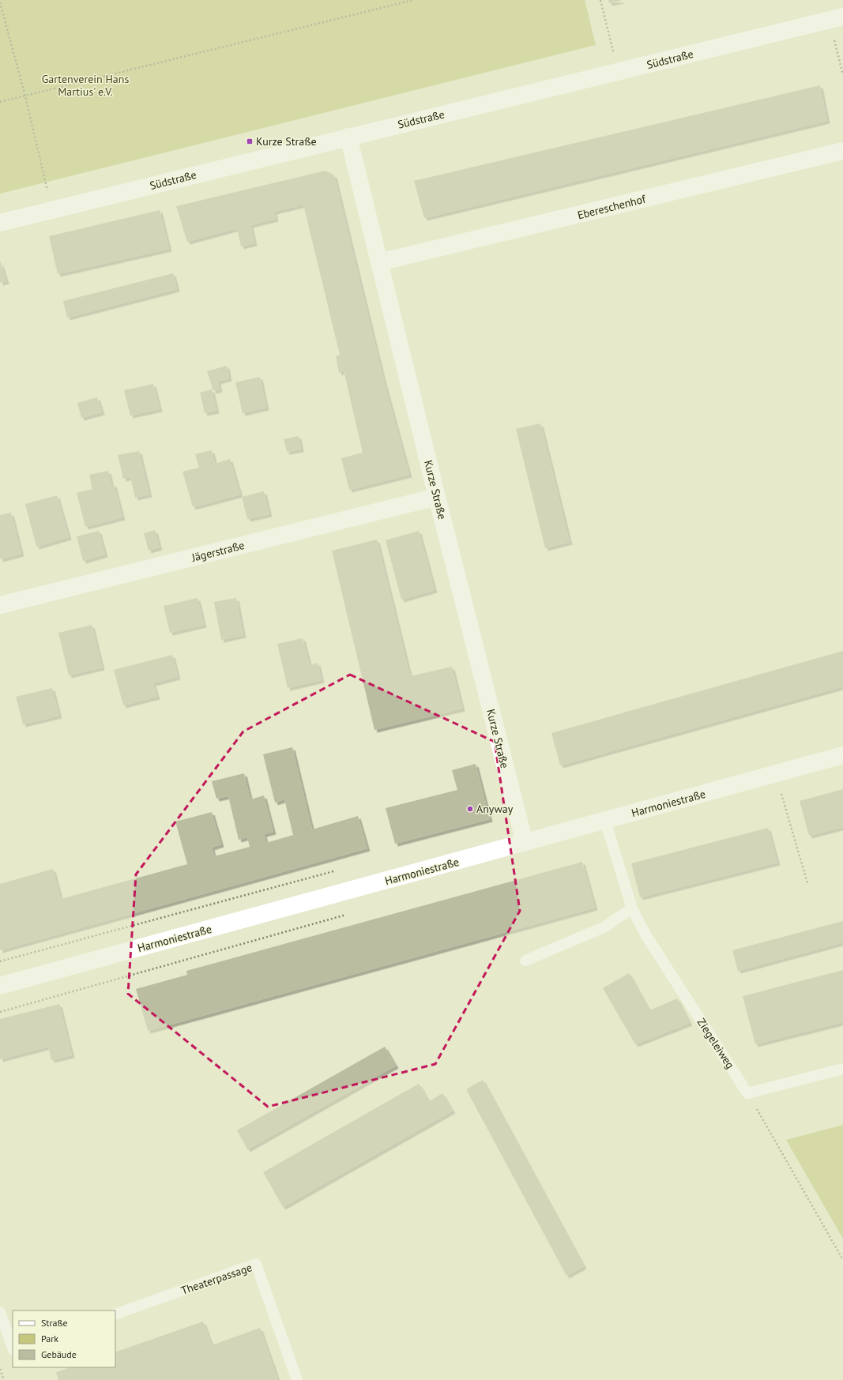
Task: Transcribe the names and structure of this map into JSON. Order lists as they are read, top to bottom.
{
  "streets": {
    "street": [
      "Südstraße",
      "Ebereschenhof",
      "Kurze Straße",
      "Jägerstraße",
      "Harmoniestraße"
    ],
    "lane": ["Ziegeleiweg", "Theaterpassage"]
  },
  "crossings": [
    ["Südstraße", "Kurze Straße"],
    ["Ebereschenhof", "Kurze Straße"],
    ["Kurze Straße", "Jägerstraße"],
    ["Kurze Straße", "Harmoniestraße"],
    ["Harmoniestraße", "Ziegeleiweg"]
  ],
  "parks": ["Gartenverein Hans Martius' e.V."],
  "places": {
    "transit": ["Kurze Straße"],
    "other": ["Anyway"]
  },
  "legend": ["Straße", "Park", "Gebäude"]
}
